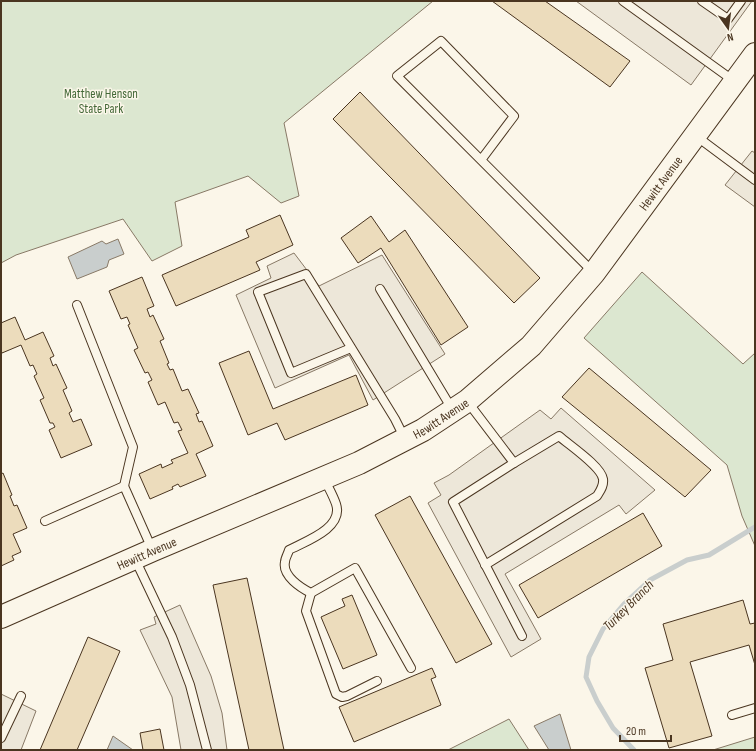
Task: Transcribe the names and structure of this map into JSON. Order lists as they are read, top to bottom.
{
  "streets": {
    "street": ["Hewitt Avenue"]
  },
  "water": ["Turkey Branch"],
  "parks": ["Matthew Henson State Park"],
  "scale_bar": "20 m",
  "north": "bottom"
}
